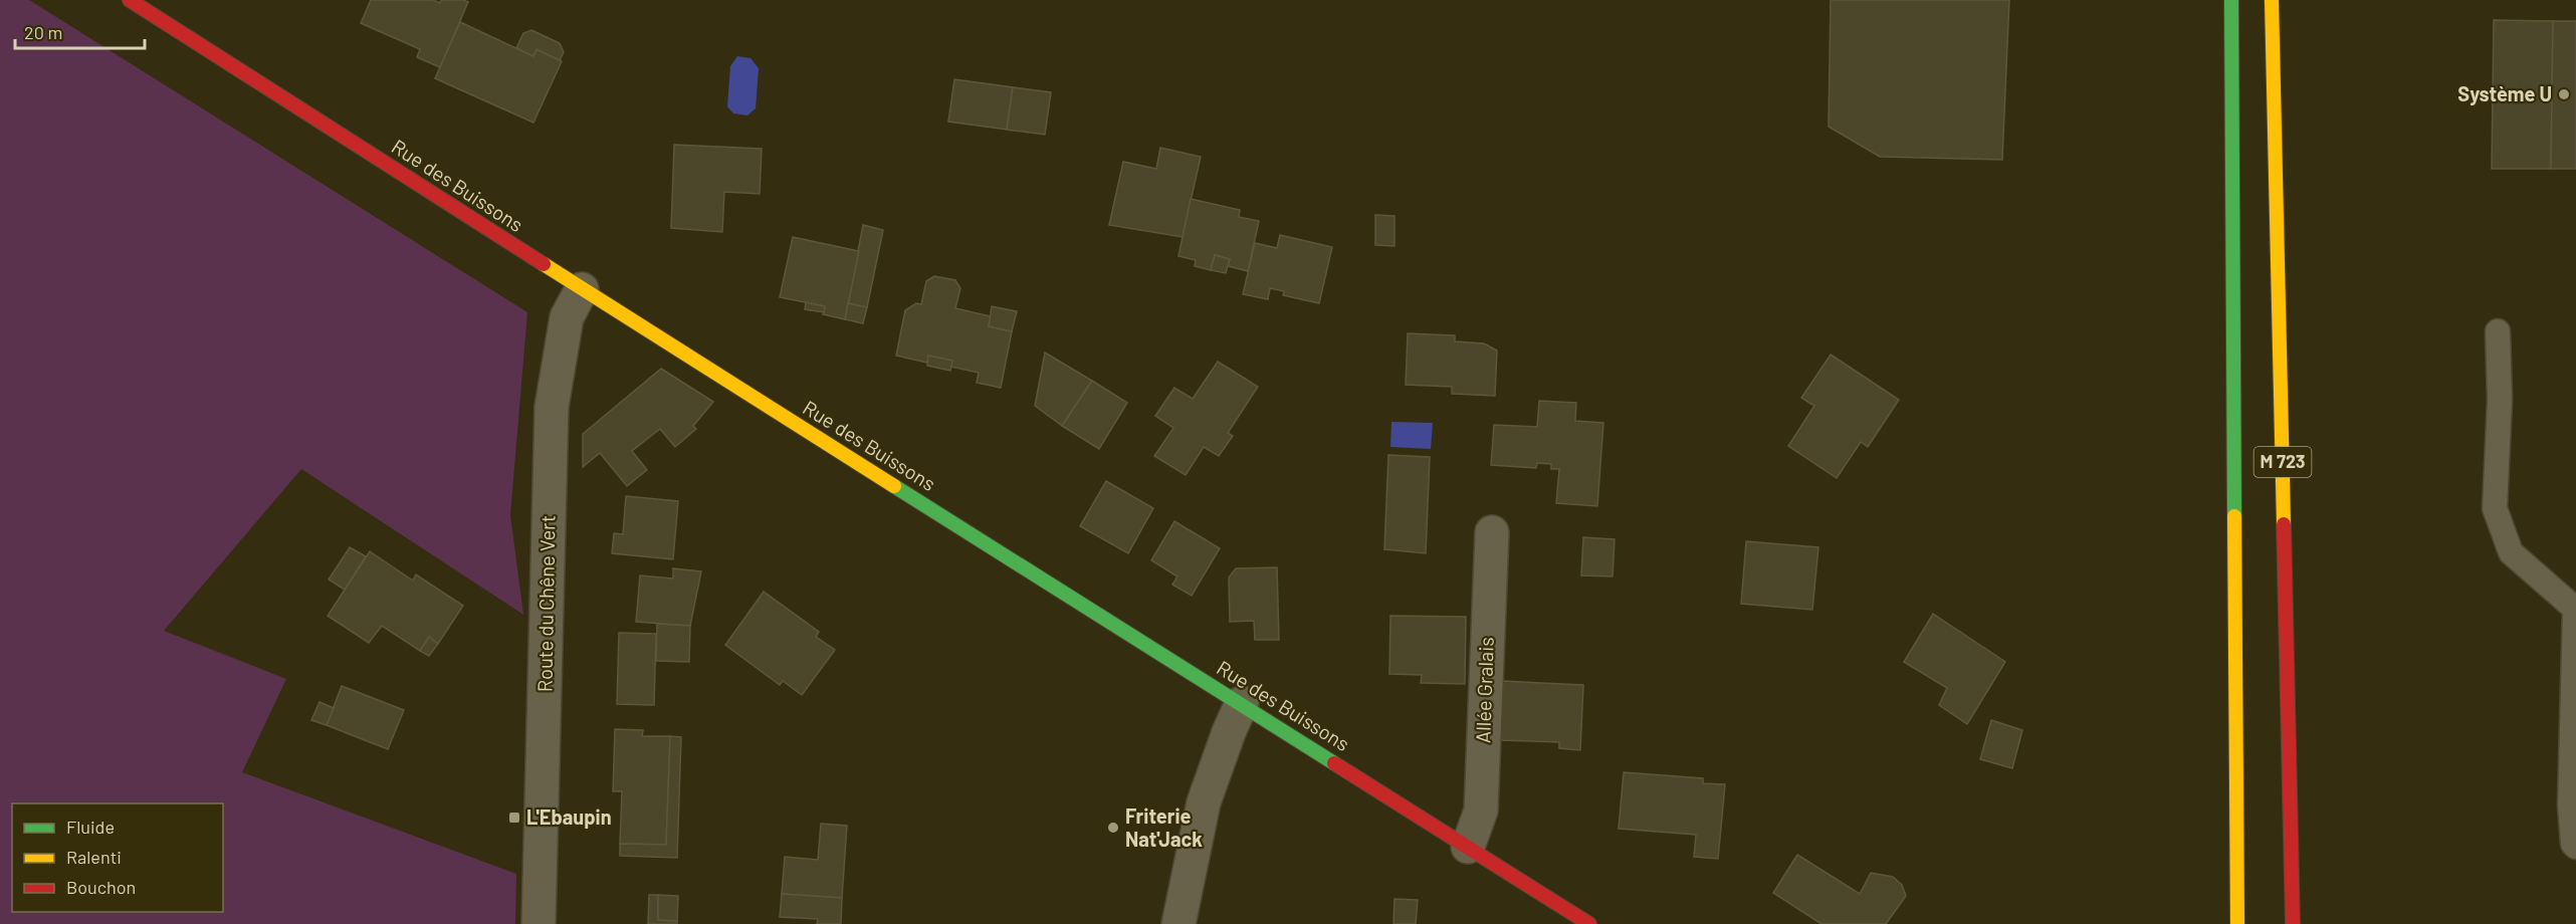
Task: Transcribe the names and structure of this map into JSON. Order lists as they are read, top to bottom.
{
  "streets": {
    "main road": ["Rue des Buissons", "M 723"],
    "street": ["Route du Chêne Vert", "Allée Gralais"]
  },
  "crossings": [
    ["Rue des Buissons", "Route du Chêne Vert"],
    ["Rue des Buissons", "Allée Gralais"]
  ],
  "places": {
    "other": ["Système U", "Friterie Nat'Jack"],
    "transit": ["L'Ebaupin"]
  },
  "legend": ["Fluide", "Ralenti", "Bouchon"],
  "scale_bar": "20 m"
}
